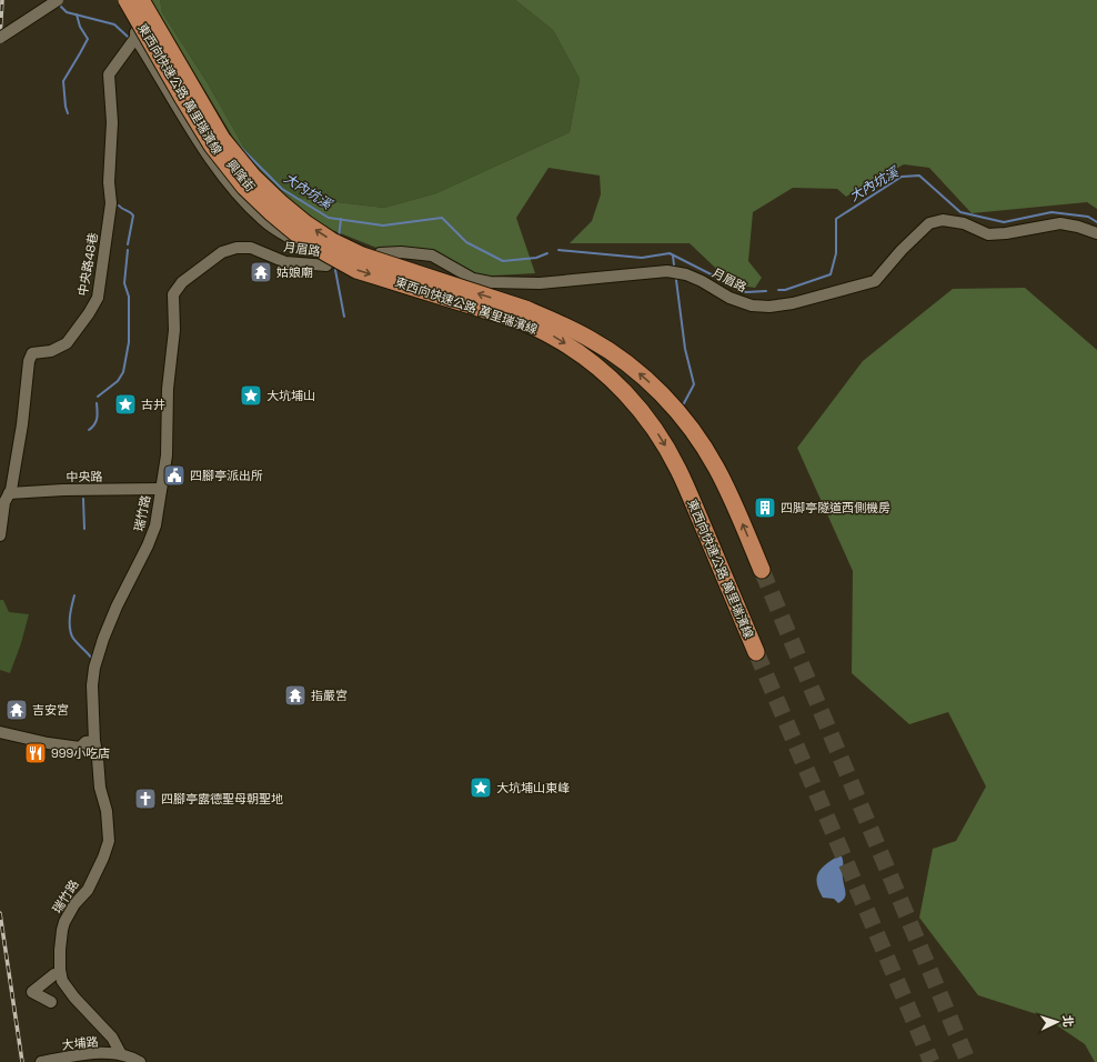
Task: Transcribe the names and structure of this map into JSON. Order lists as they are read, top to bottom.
{
  "streets": {
    "highway": ["東西向快速公路 萬里瑞濱線"],
    "street": [
      "興隆街",
      "月眉路",
      "中央路48巷",
      "中央路",
      "瑞竹路",
      "大埔路"
    ]
  },
  "crossings": [
    ["興隆街", "月眉路"],
    ["興隆街", "中央路48巷"],
    ["月眉路", "瑞竹路"],
    ["中央路48巷", "中央路"],
    ["中央路", "瑞竹路"],
    ["瑞竹路", "大埔路"]
  ],
  "water": ["大內坑溪"],
  "places": {
    "temple": ["姑娘廟", "指嚴宮", "吉安宮"],
    "place": ["大坑埔山", "古井", "大坑埔山東峰"],
    "public building": ["四腳亭派出所"],
    "building": ["四脚亭隧道西側機房"],
    "restaurant": ["999小吃店"],
    "church": ["四腳亭露德聖母朝聖地"]
  },
  "north": "right"
}
